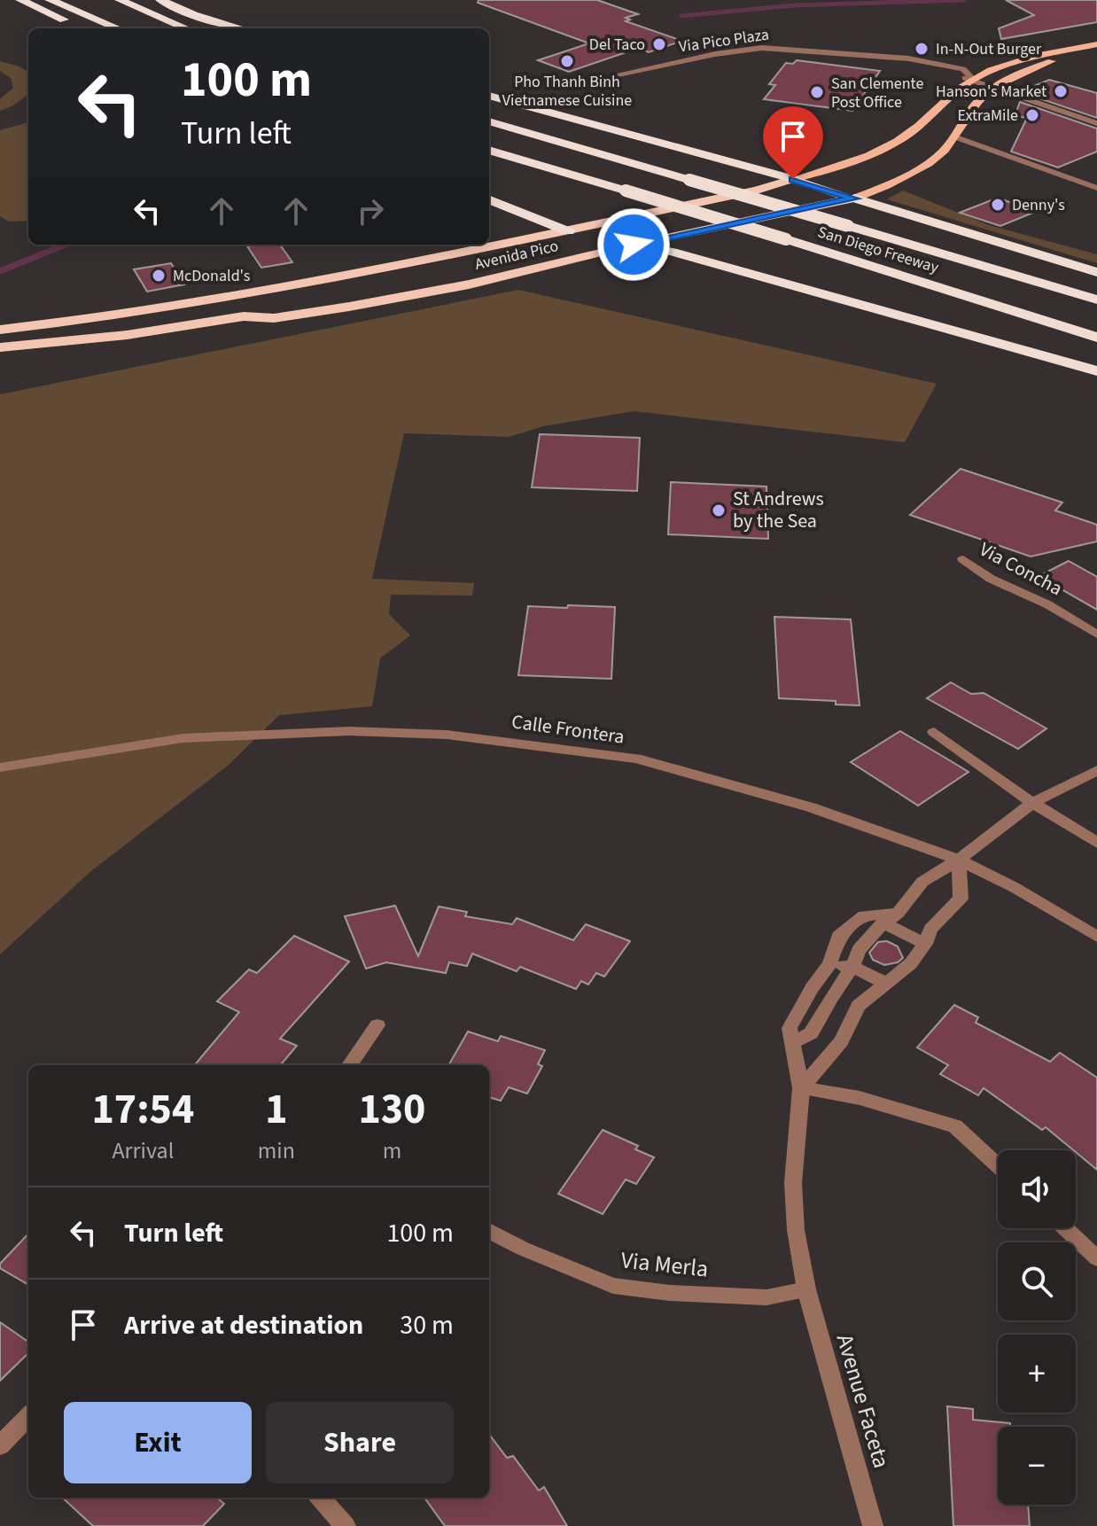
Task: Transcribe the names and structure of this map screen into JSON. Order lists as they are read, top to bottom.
{
  "streets": {
    "highway": ["San Diego Freeway", "Avenida Pico"],
    "street": [
      "Via Pico Plaza",
      "Via Concha",
      "Calle Frontera",
      "Via Merla",
      "Avenue Faceta"
    ]
  },
  "crossings": [
    ["Via Pico Plaza", "Avenida Pico"],
    ["Via Merla", "Avenue Faceta"]
  ],
  "places": [
    "Del Taco",
    "In-N-Out Burger",
    "Pho Thanh Binh Vietnamese Cuisine",
    "Hanson's Market",
    "San Clemente Post Office",
    "ExtraMile",
    "Denny's",
    "McDonald's",
    "St Andrews by the Sea"
  ],
  "page": {
    "turn": ["100 m", "Turn left"],
    "eta": [
      "17:54",
      "Arrival",
      "1",
      "min",
      "130",
      "m"
    ],
    "map_buttons": ["+", "−"],
    "list": [
      {
        "name": "Turn left",
        "value": "100 m"
      },
      {
        "name": "Arrive at destination",
        "value": "30 m"
      }
    ],
    "buttons": ["Exit", "Share"]
  }
}
